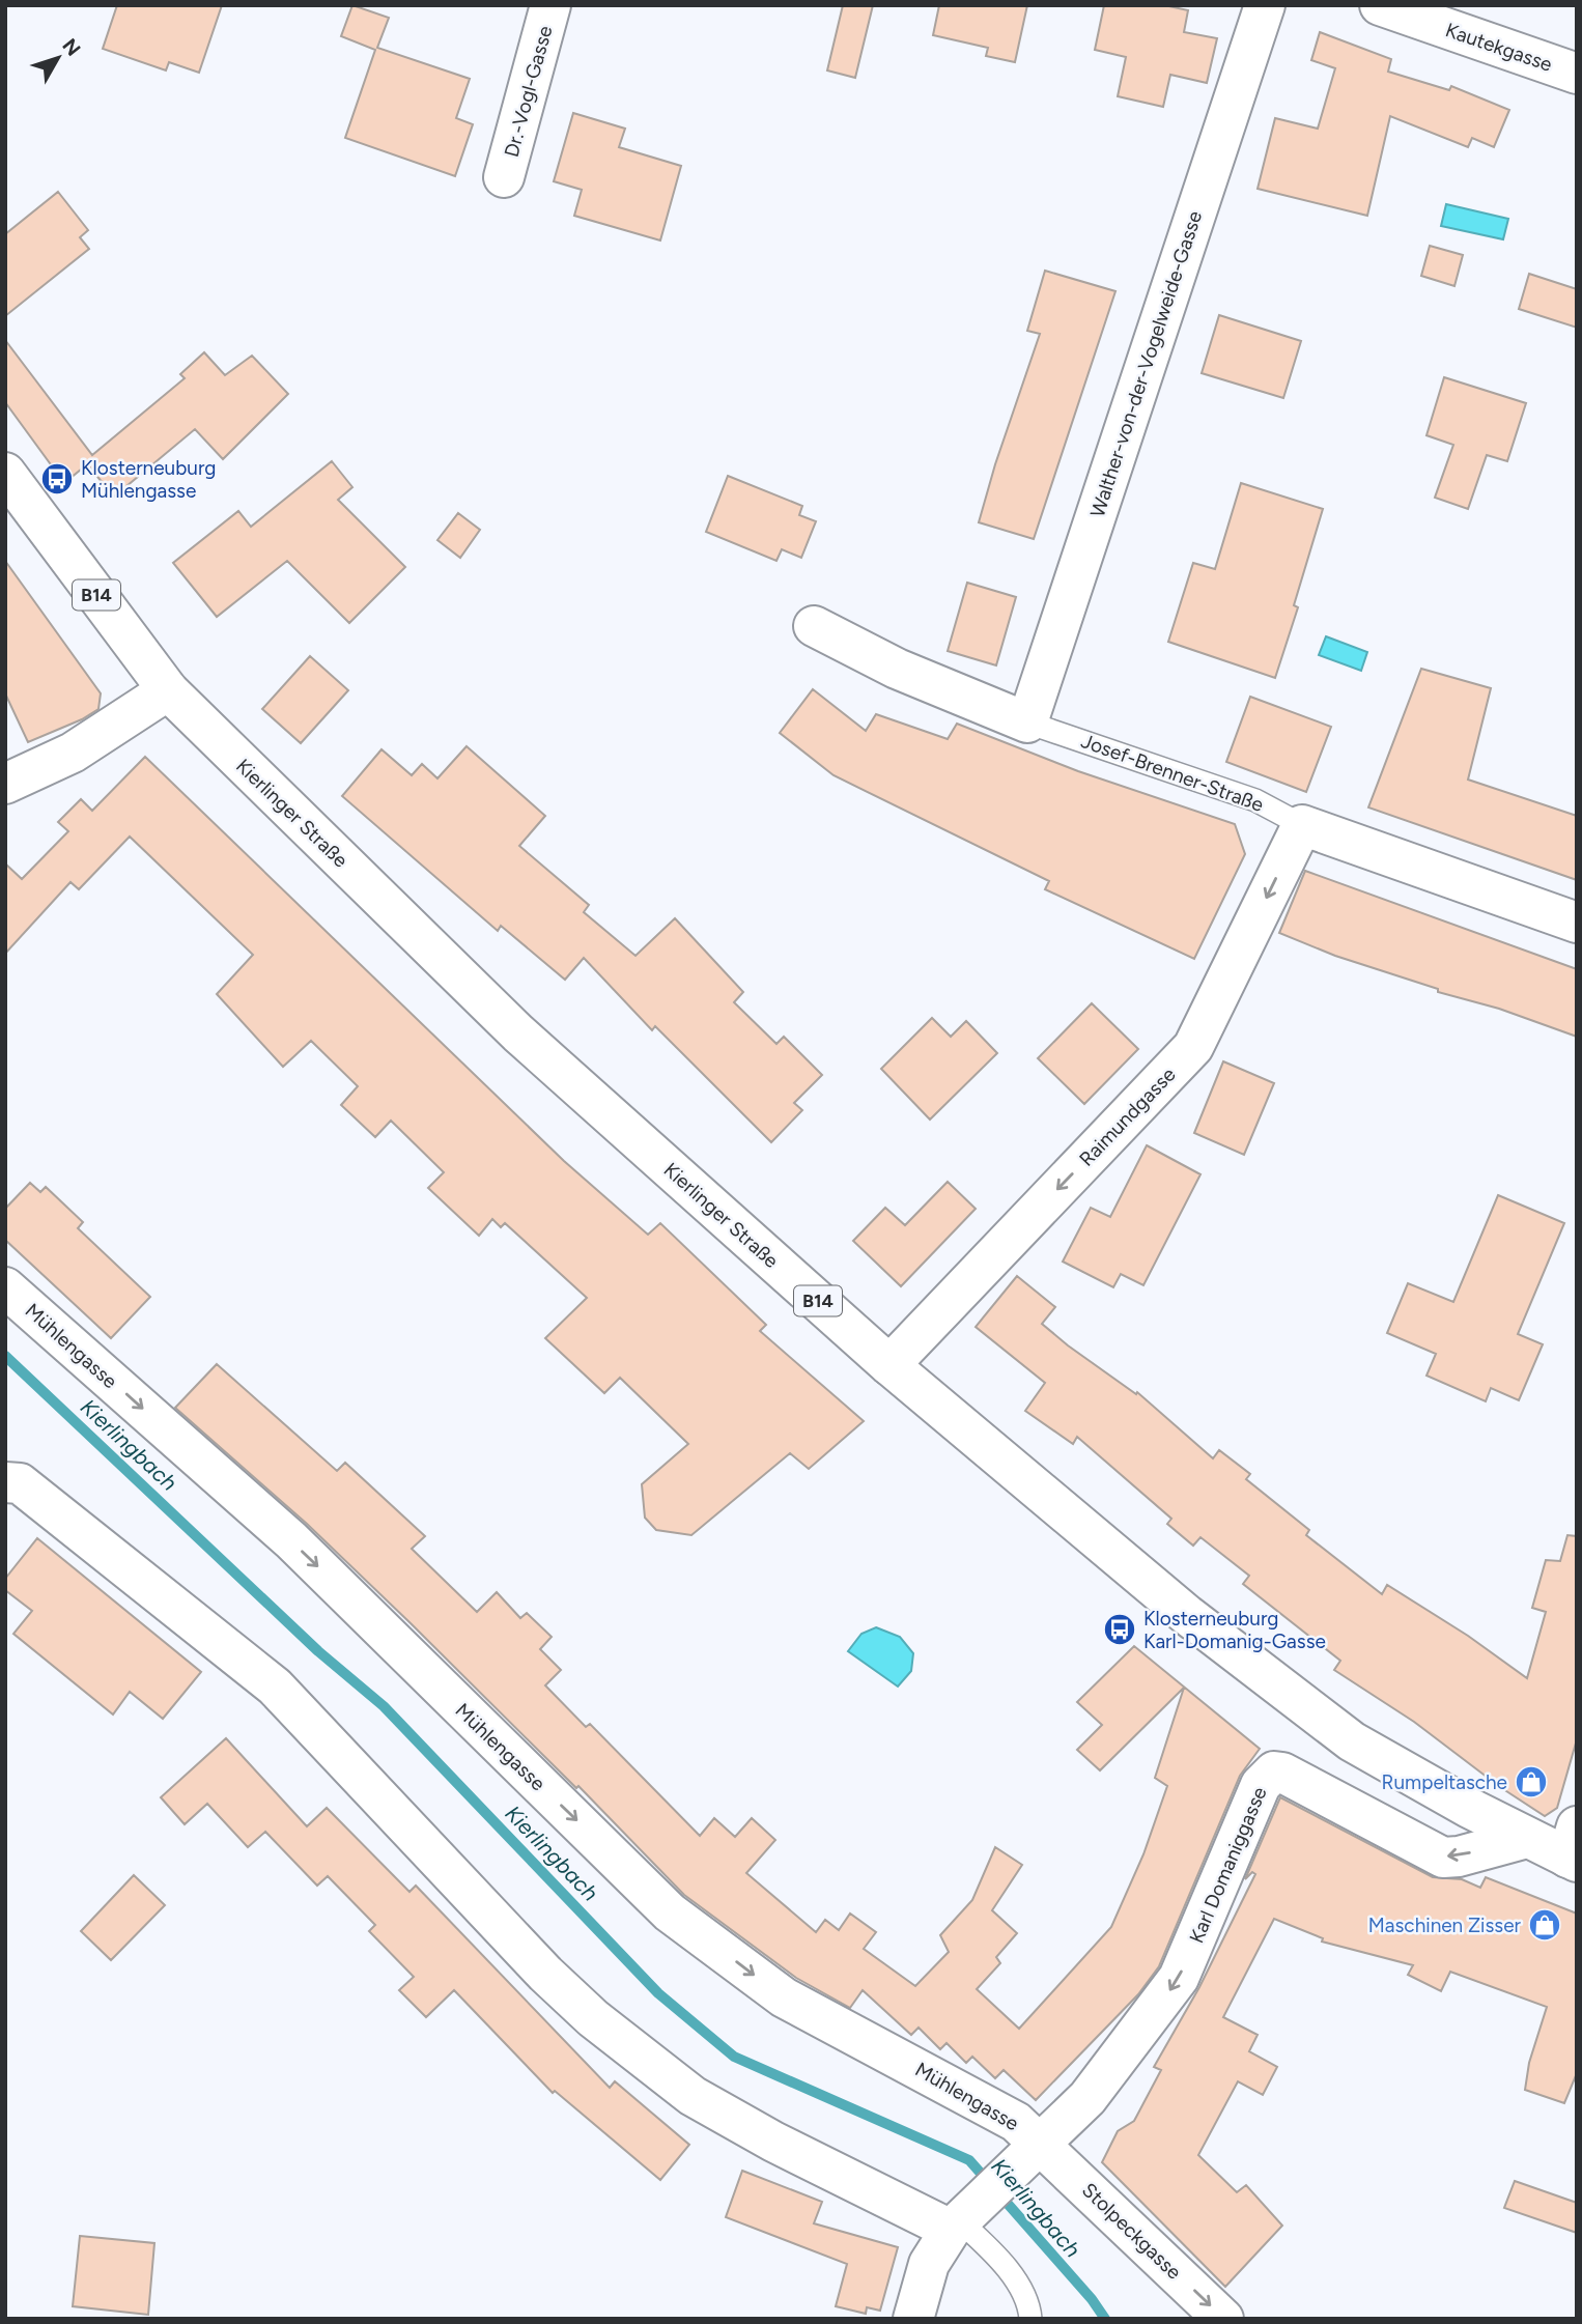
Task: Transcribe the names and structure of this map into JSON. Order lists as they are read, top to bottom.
{
  "streets": {
    "street": [
      "Kautekgasse",
      "Dr.-Vogl-Gasse",
      "Walther-von-der-Vogelweide-Gasse",
      "B14",
      "Josef-Brenner-Straße",
      "Kierlinger Straße",
      "Raimundgasse",
      "Mühlengasse",
      "Karl Domaniggasse",
      "Stolpeckgasse"
    ]
  },
  "crossings": [
    ["Walther-von-der-Vogelweide-Gasse", "Josef-Brenner-Straße"],
    ["Josef-Brenner-Straße", "Raimundgasse"],
    ["Kierlinger Straße", "Raimundgasse"],
    ["Kierlinger Straße", "Karl Domaniggasse"],
    ["Mühlengasse", "Karl Domaniggasse"],
    ["Mühlengasse", "Stolpeckgasse"],
    ["Karl Domaniggasse", "Stolpeckgasse"]
  ],
  "one_way": ["Raimundgasse", "Stolpeckgasse"],
  "water": ["Kierlingbach"],
  "places": {
    "bus stop": ["Klosterneuburg Mühlengasse", "Klosterneuburg Karl-Domanig-Gasse"],
    "shop": ["Rumpeltasche", "Maschinen Zisser"]
  },
  "north": "top right"
}
